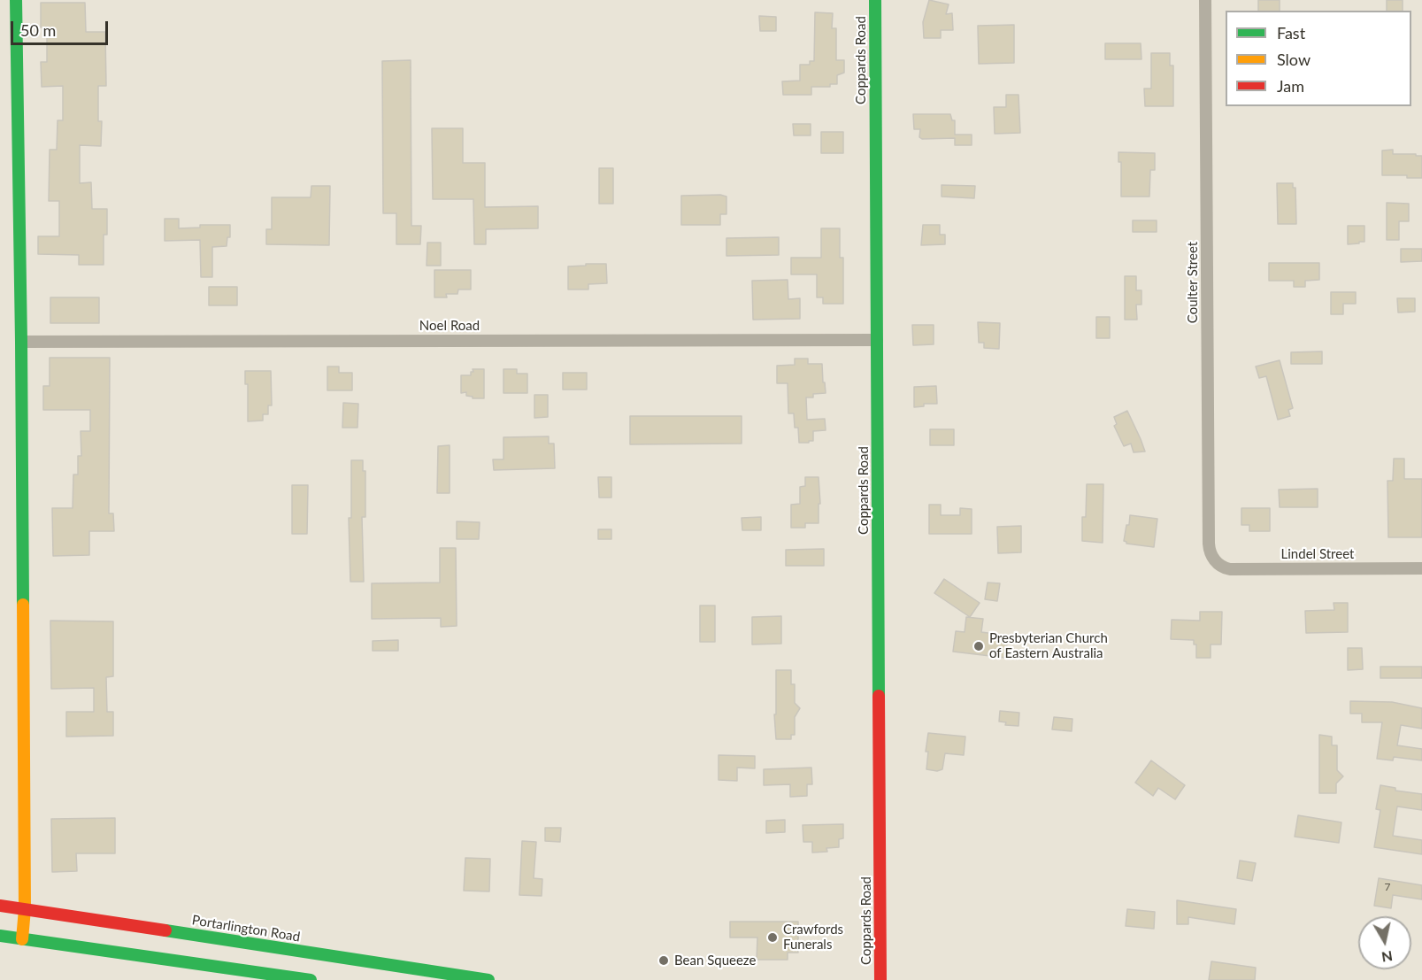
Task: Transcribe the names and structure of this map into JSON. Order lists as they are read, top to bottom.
{
  "streets": {
    "street": [
      "Coppards Road",
      "Coulter Street",
      "Noel Road",
      "Lindel Street",
      "Portarlington Road"
    ]
  },
  "crossings": [
    ["Coppards Road", "Noel Road"],
    ["Coulter Street", "Lindel Street"]
  ],
  "places": ["Presbyterian Church of Eastern Australia", "Crawfords Funerals", "Bean Squeeze"],
  "house_numbers": ["7"],
  "legend": ["Fast", "Slow", "Jam"],
  "scale_bar": "50 m",
  "north": "bottom"
}
